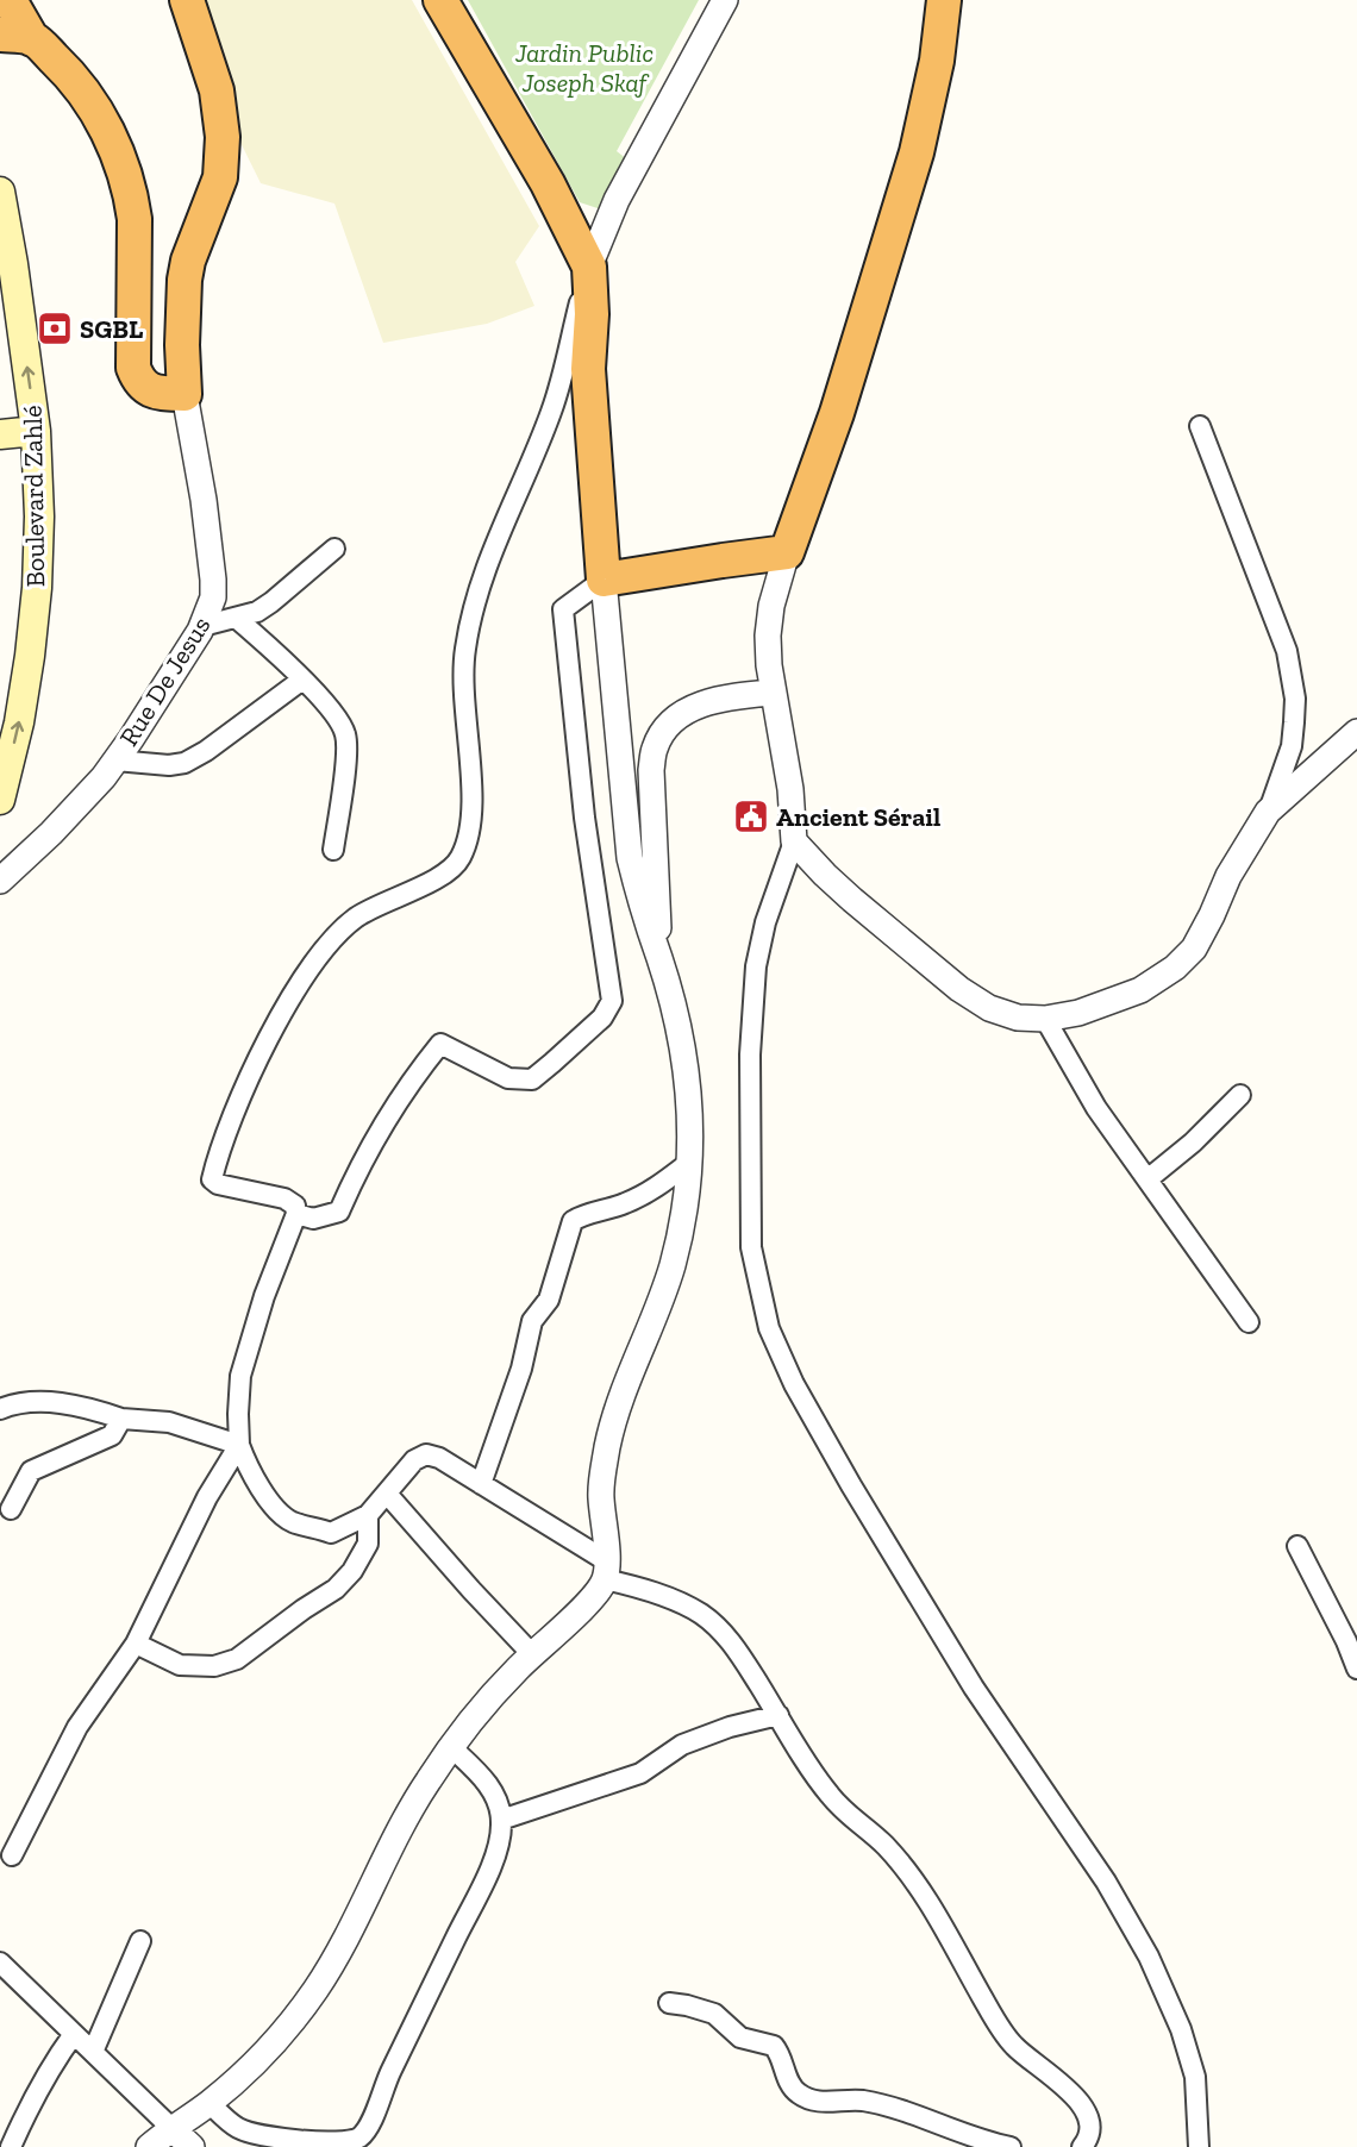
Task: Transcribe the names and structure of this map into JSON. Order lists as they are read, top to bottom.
{
  "streets": {
    "main road": ["Boulevard Zahlé"],
    "street": ["Rue De Jesus"]
  },
  "one_way": ["Boulevard Zahlé"],
  "parks": ["Jardin Public Joseph Skaf"],
  "places": {
    "bank": ["SGBL"],
    "public building": ["Ancient Sérail"]
  }
}
